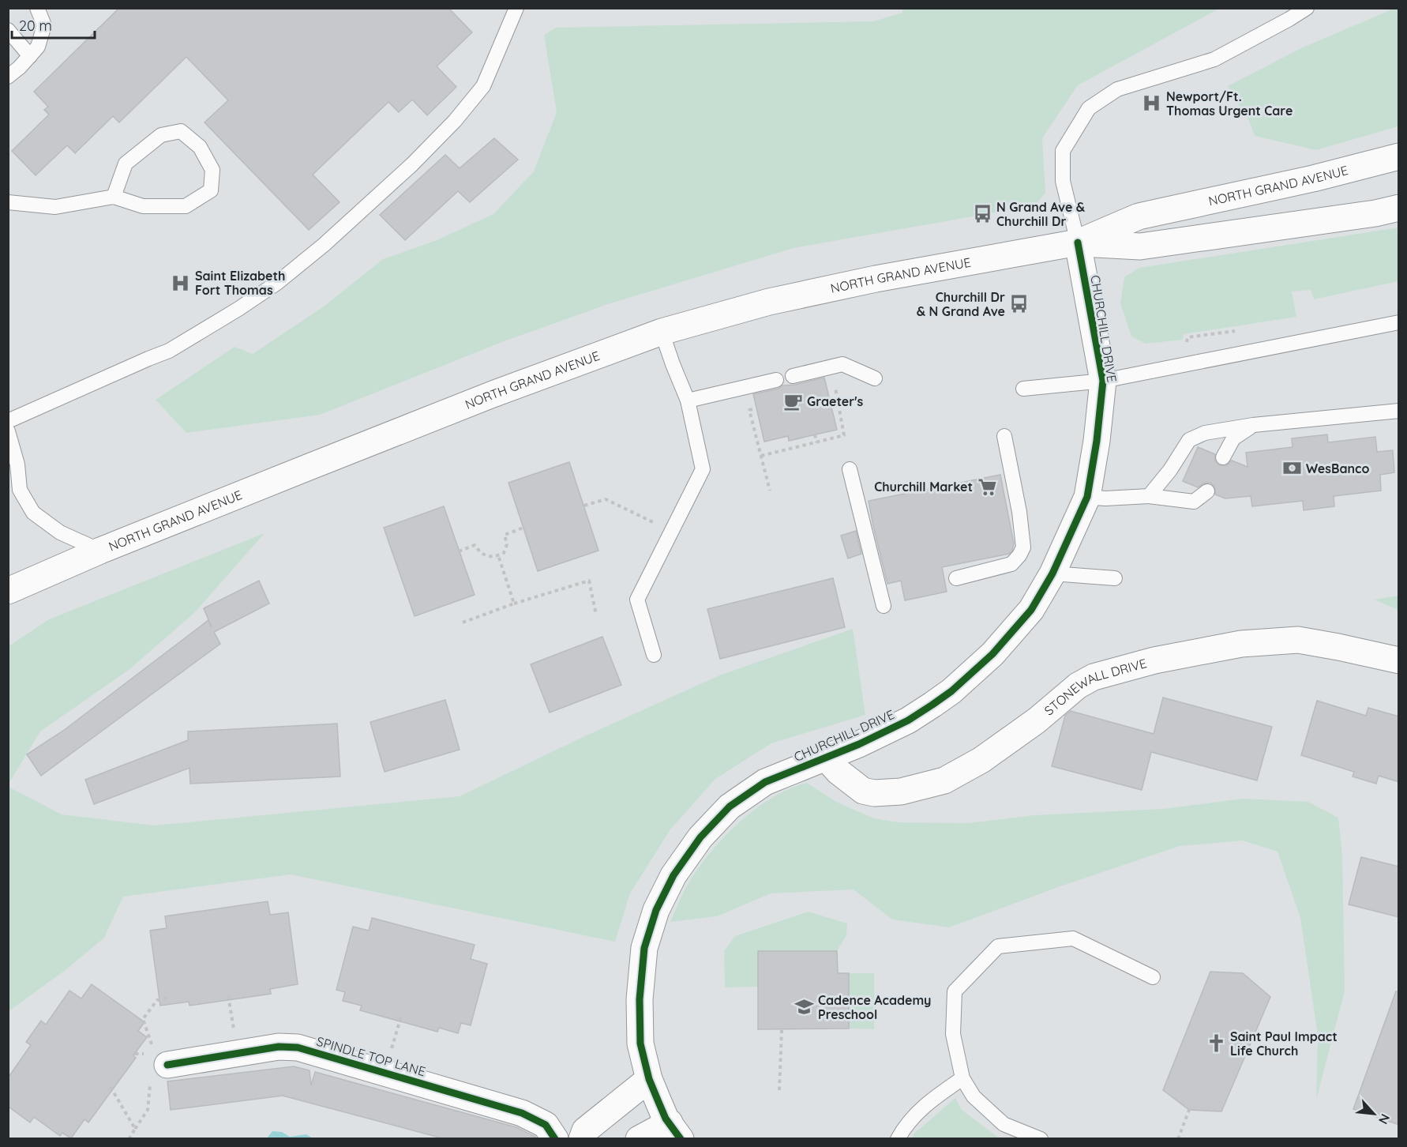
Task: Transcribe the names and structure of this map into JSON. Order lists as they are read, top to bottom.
{
  "streets": {
    "street": [
      "NORTH GRAND AVENUE",
      "CHURCHILL DRIVE",
      "STONEWALL DRIVE",
      "SPINDLE TOP LANE"
    ]
  },
  "crossings": [
    ["NORTH GRAND AVENUE", "CHURCHILL DRIVE"],
    ["CHURCHILL DRIVE", "STONEWALL DRIVE"]
  ],
  "places": {
    "hospital": ["Newport/Ft. Thomas Urgent Care", "Saint Elizabeth Fort Thomas"],
    "bus stop": ["N Grand Ave & Churchill Dr", "Churchill Dr & N Grand Ave"],
    "cafe": ["Graeter's"],
    "bank": ["WesBanco"],
    "supermarket": ["Churchill Market"],
    "school or university": ["Cadence Academy Preschool"],
    "church": ["Saint Paul Impact Life Church"]
  },
  "scale_bar": "20 m",
  "north": "bottom right"
}
